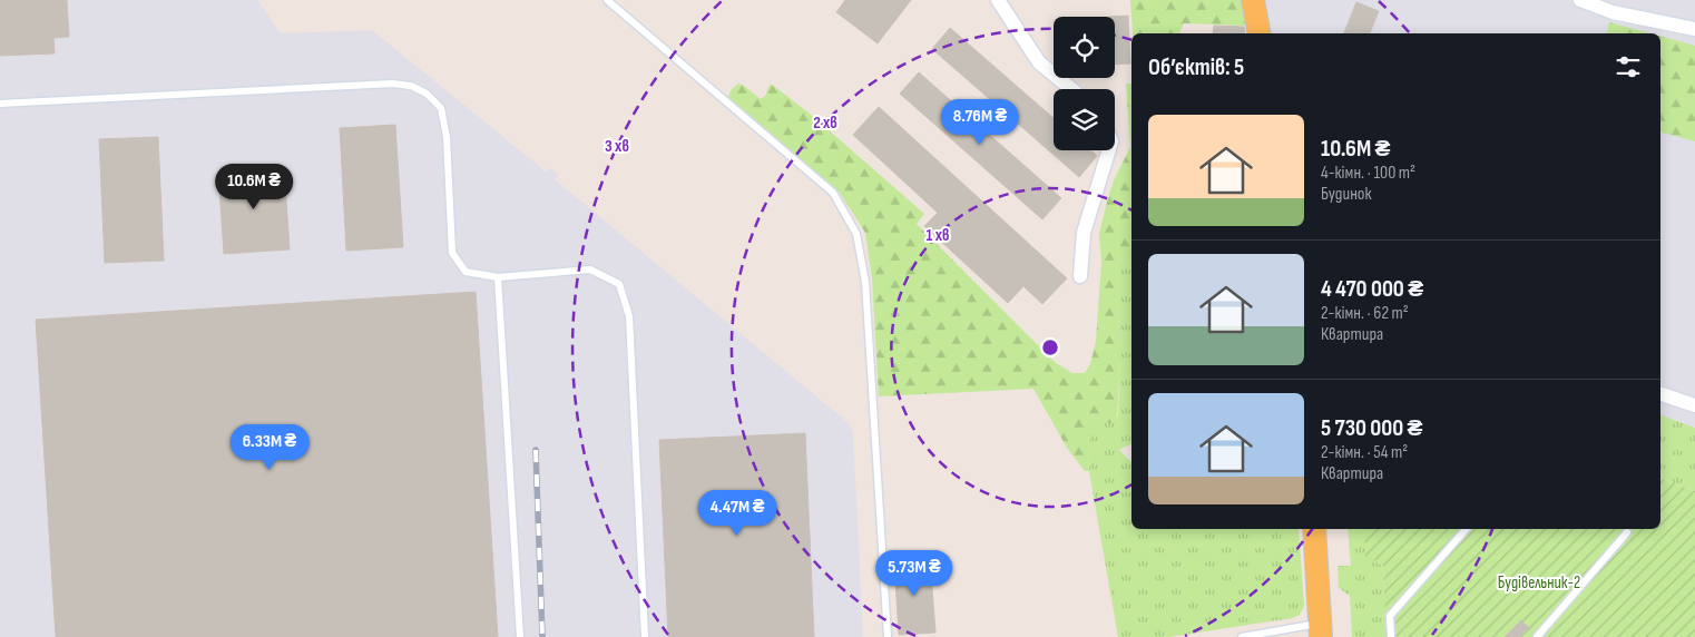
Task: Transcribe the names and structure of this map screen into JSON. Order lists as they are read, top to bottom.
{
  "parks": ["Будівельник-2"],
  "page": {
    "heading": "Об’єктів: 5",
    "price": [
      "8.76M ₴",
      "10.6M ₴",
      "6.33M ₴",
      "4.47M ₴",
      "5.73M ₴"
    ],
    "list": [
      {
        "name": "10.6M ₴",
        "note": "4-кімн. · 100 m² · Будинок"
      },
      {
        "name": "4 470 000 ₴",
        "note": "2-кімн. · 62 m² · Квартира"
      },
      {
        "name": "5 730 000 ₴",
        "note": "2-кімн. · 54 m² · Квартира"
      }
    ]
  },
  "rings": ["2 хв", "3 хв", "1 хв"]
}
